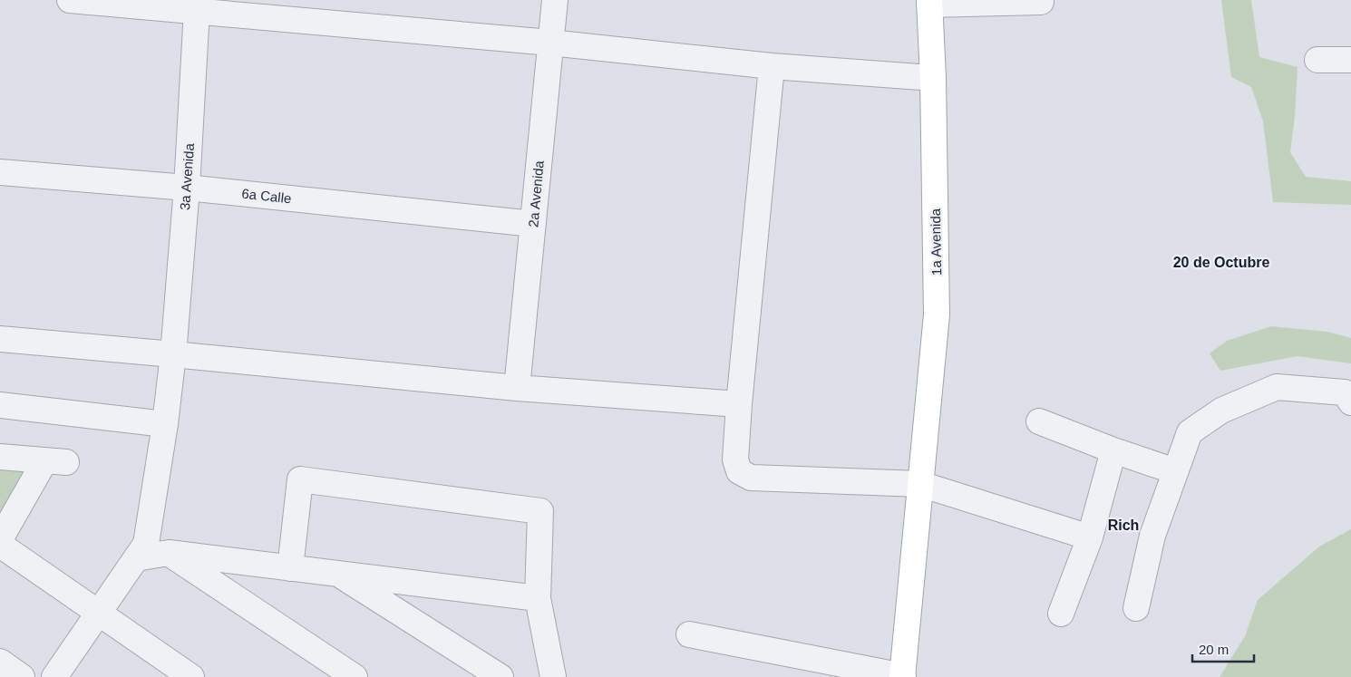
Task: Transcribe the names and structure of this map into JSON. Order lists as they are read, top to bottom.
{
  "streets": {
    "main road": ["1a Avenida"],
    "street": ["3a Avenida", "2a Avenida", "6a Calle"]
  },
  "crossings": [
    ["3a Avenida", "6a Calle"],
    ["2a Avenida", "6a Calle"]
  ],
  "districts": ["20 de Octubre", "Rich"],
  "scale_bar": "20 m"
}
